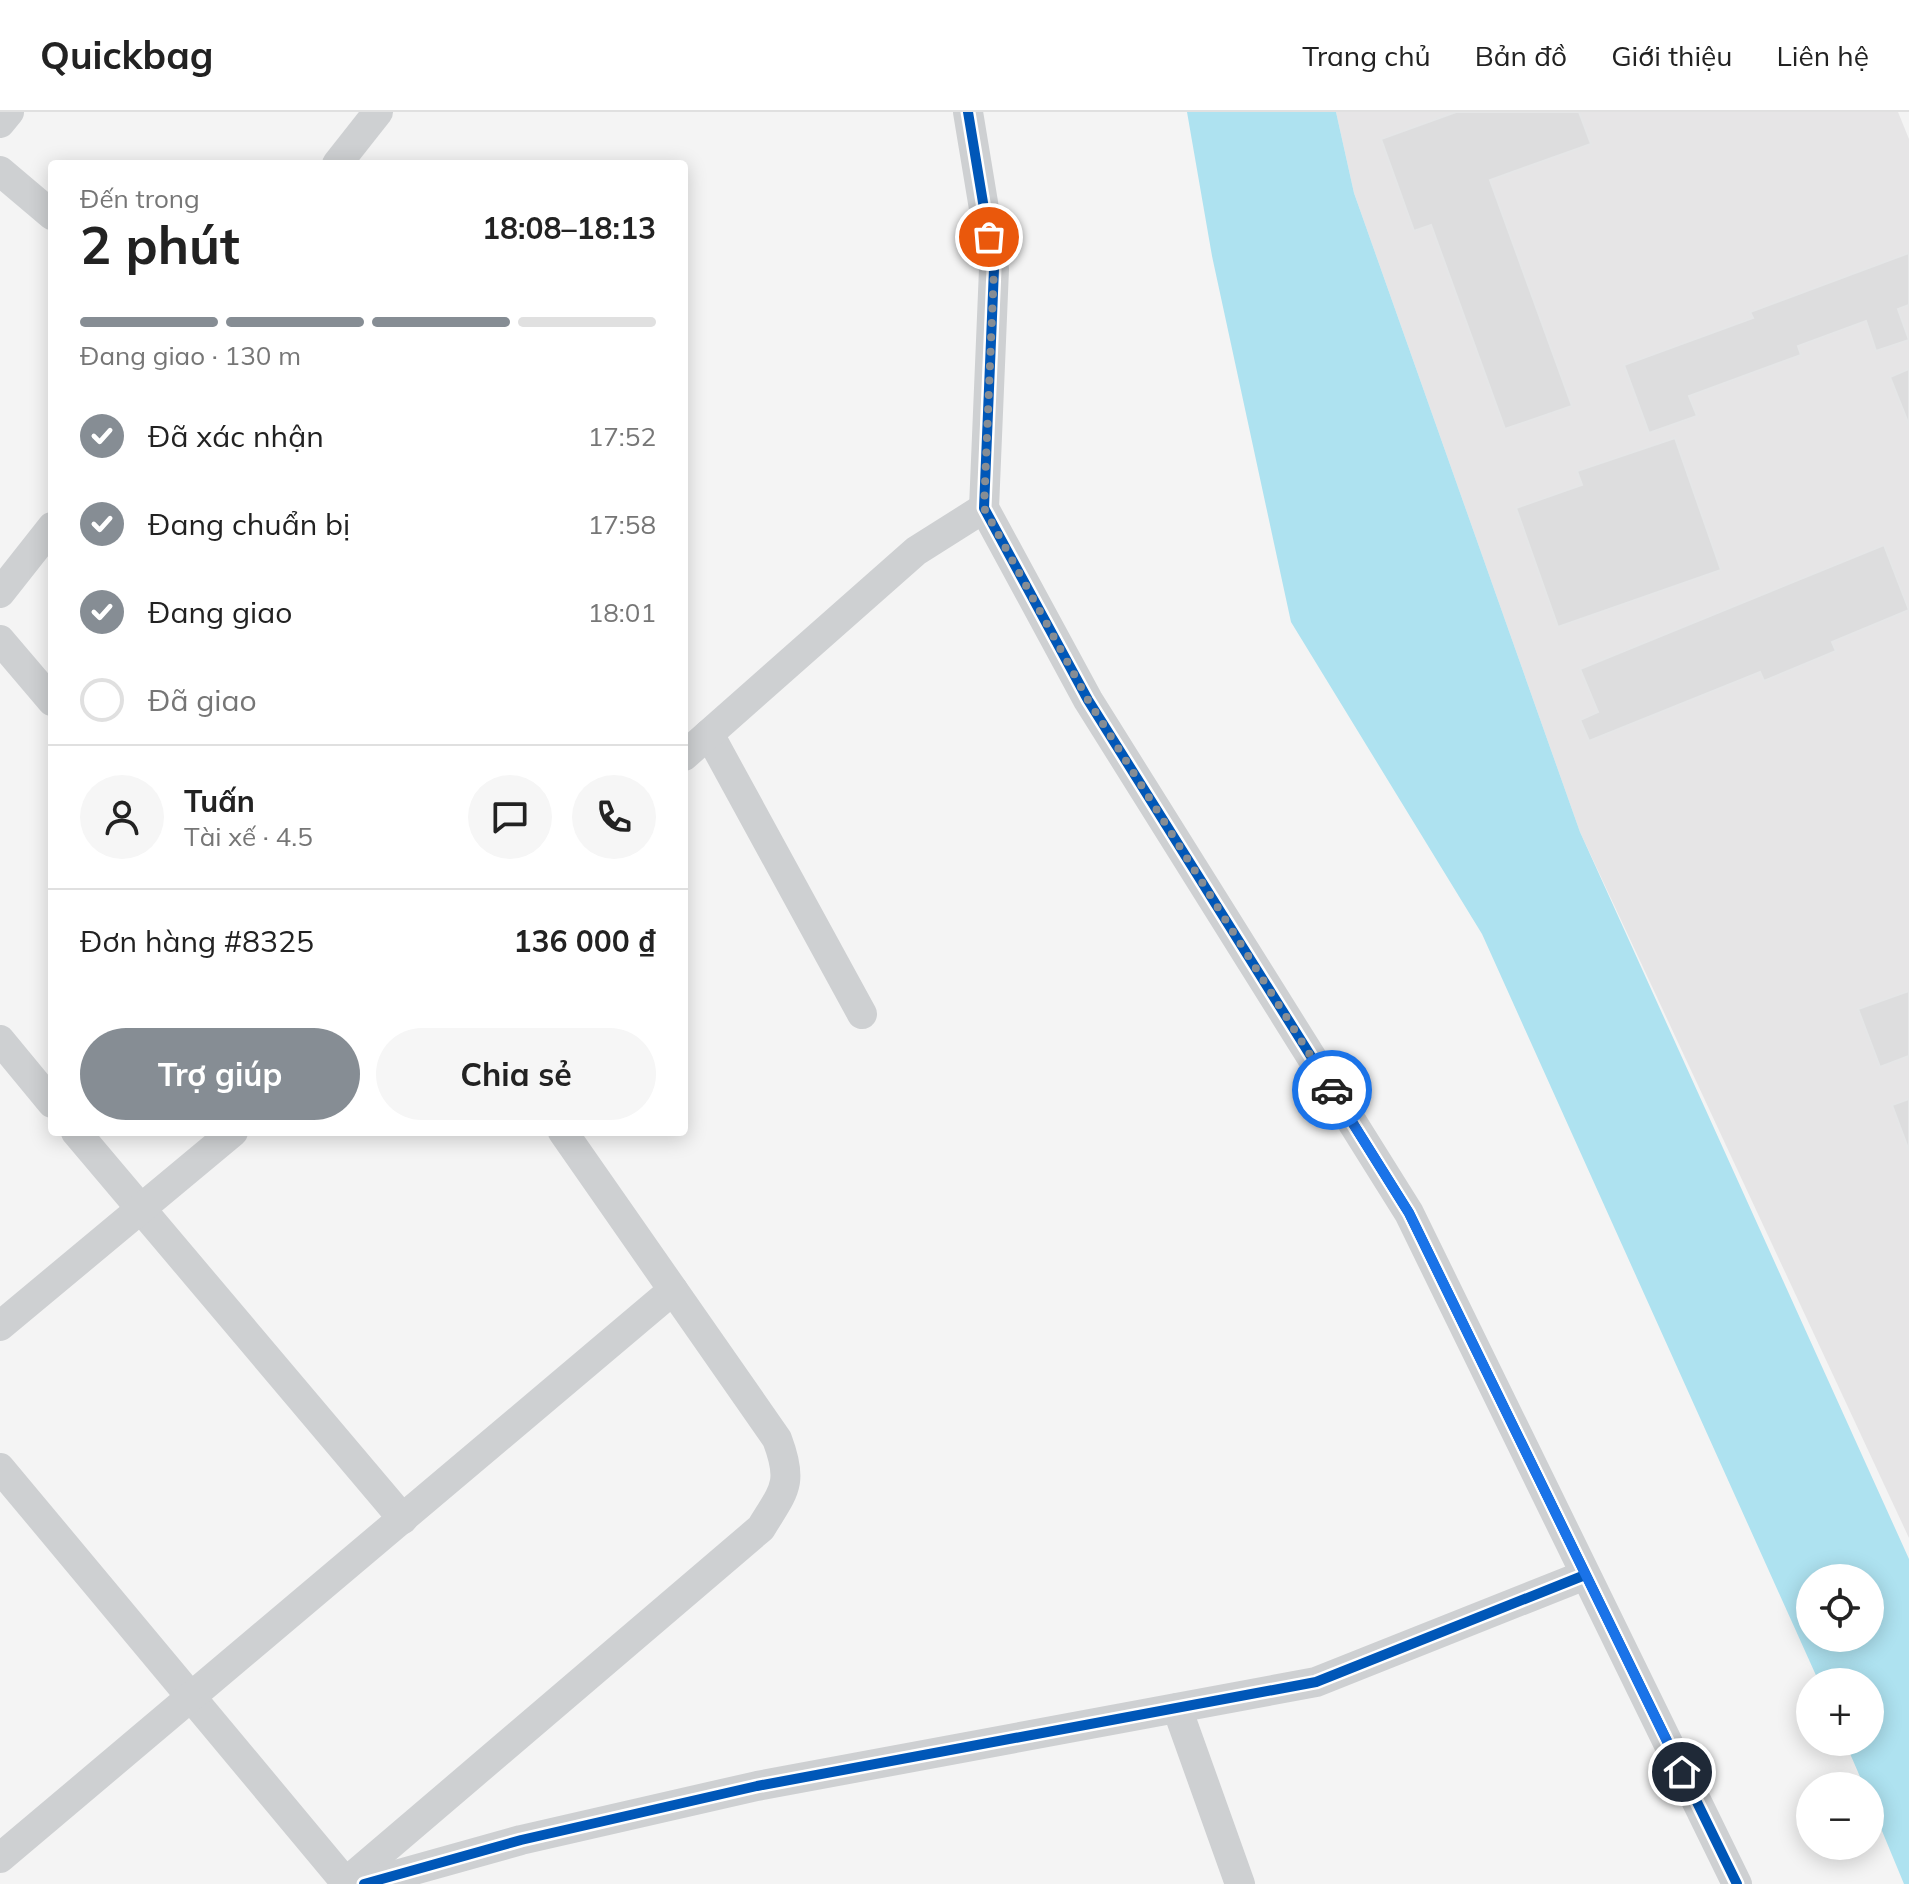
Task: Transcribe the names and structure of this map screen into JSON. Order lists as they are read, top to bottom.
{
  "page": {
    "header": "Quickbag",
    "nav": [
      "Trang chủ",
      "Bản đồ",
      "Giới thiệu",
      "Liên hệ"
    ],
    "heading": ["2 phút", "Đến trong", "18:08–18:13"],
    "panel": [
      "Tuấn",
      "Tài xế · 4.5",
      "Đơn hàng #8325",
      "136 000 ₫"
    ],
    "bar": "Đang giao · 130 m",
    "list": [
      ["Đã xác nhận", "17:52"],
      ["Đang chuẩn bị", "17:58"],
      ["Đang giao", "18:01"],
      "Đã giao"
    ],
    "buttons": ["Trợ giúp", "Chia sẻ"],
    "map_buttons": ["+", "−"]
  }
}
